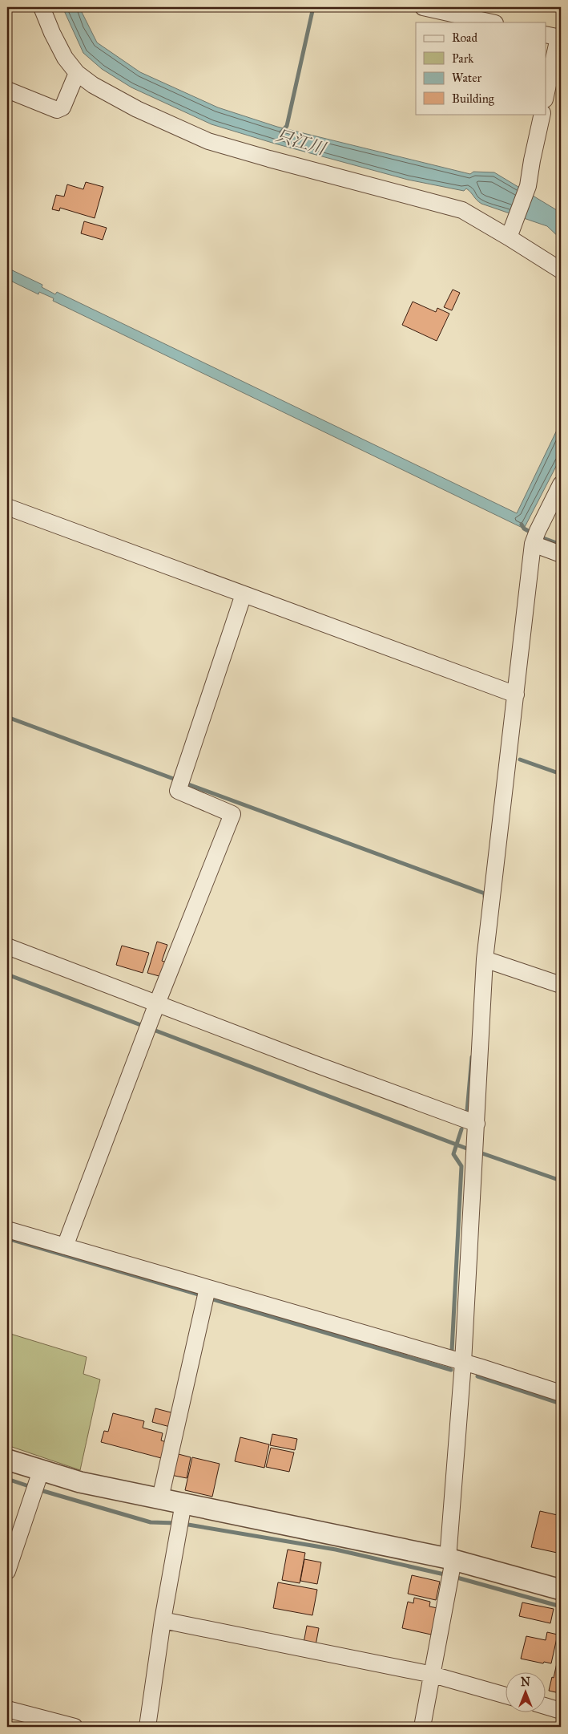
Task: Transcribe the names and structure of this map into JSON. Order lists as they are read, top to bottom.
{
  "water": ["只江川"],
  "legend": [
    "Road",
    "Park",
    "Water",
    "Building"
  ],
  "north": "top"
}
